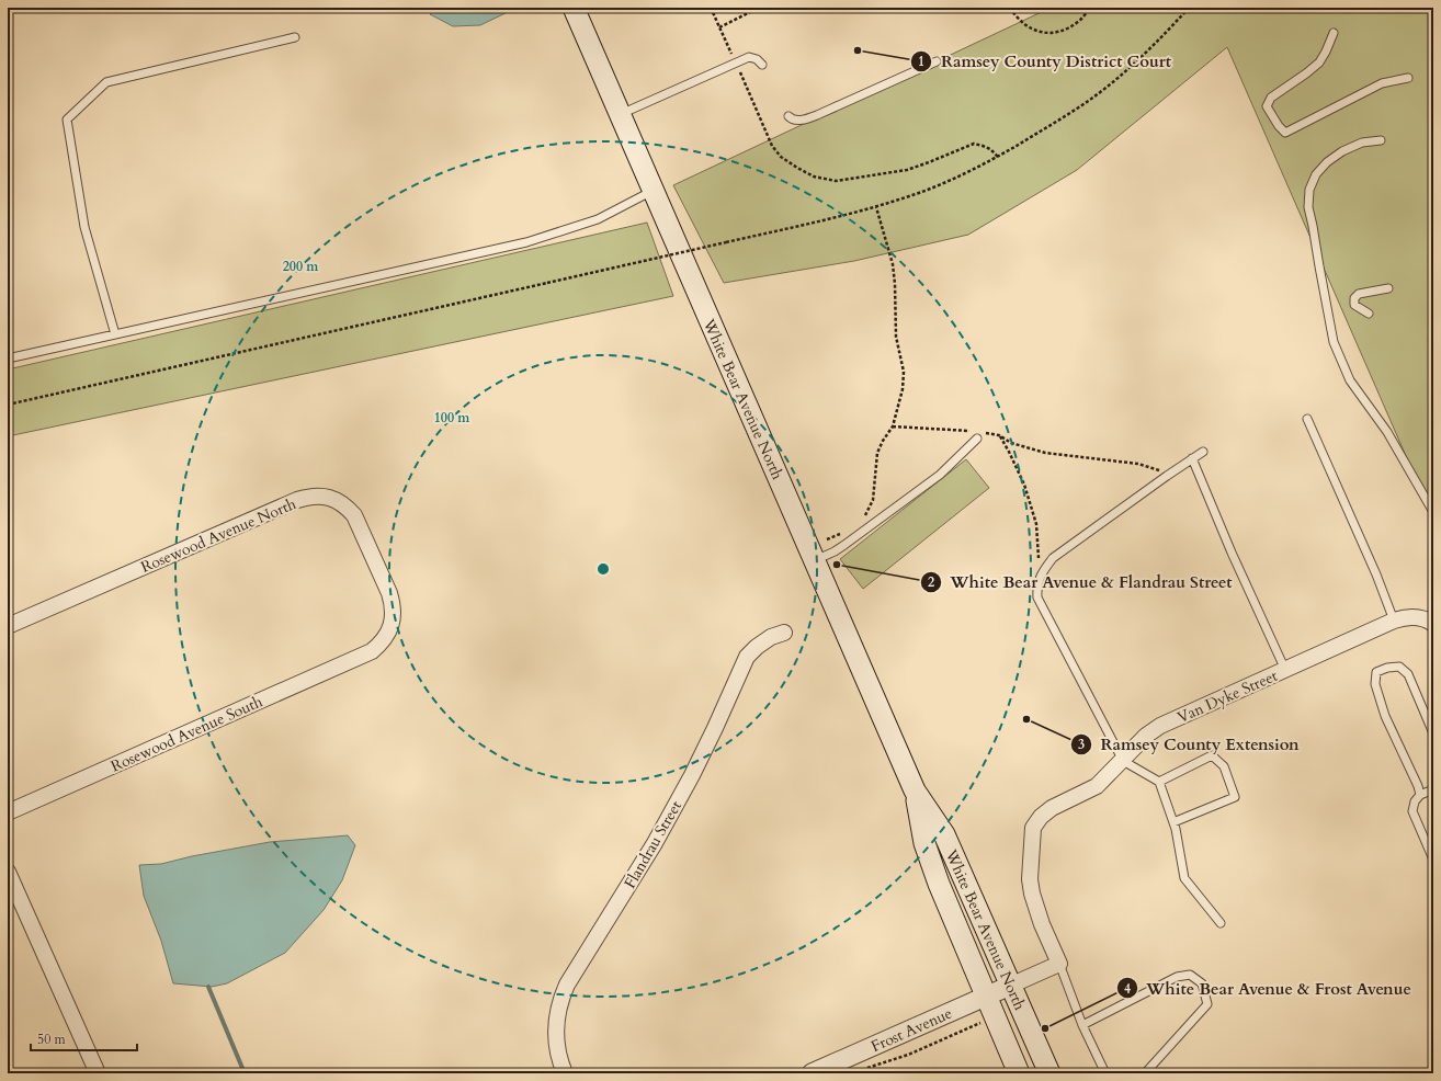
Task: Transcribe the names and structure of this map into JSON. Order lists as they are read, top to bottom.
{
  "streets": {
    "main road": ["White Bear Avenue North"],
    "street": [
      "Rosewood Avenue North",
      "Van Dyke Street",
      "Rosewood Avenue South",
      "Flandrau Street",
      "Frost Avenue"
    ]
  },
  "crossings": [
    ["White Bear Avenue North", "Frost Avenue"],
    ["Rosewood Avenue North", "Rosewood Avenue South"]
  ],
  "places": [
    "Ramsey County District Court",
    "White Bear Avenue & Flandrau Street",
    "Ramsey County Extension",
    "White Bear Avenue & Frost Avenue"
  ],
  "scale_bar": "50 m",
  "rings": ["200 m", "100 m"]
}
